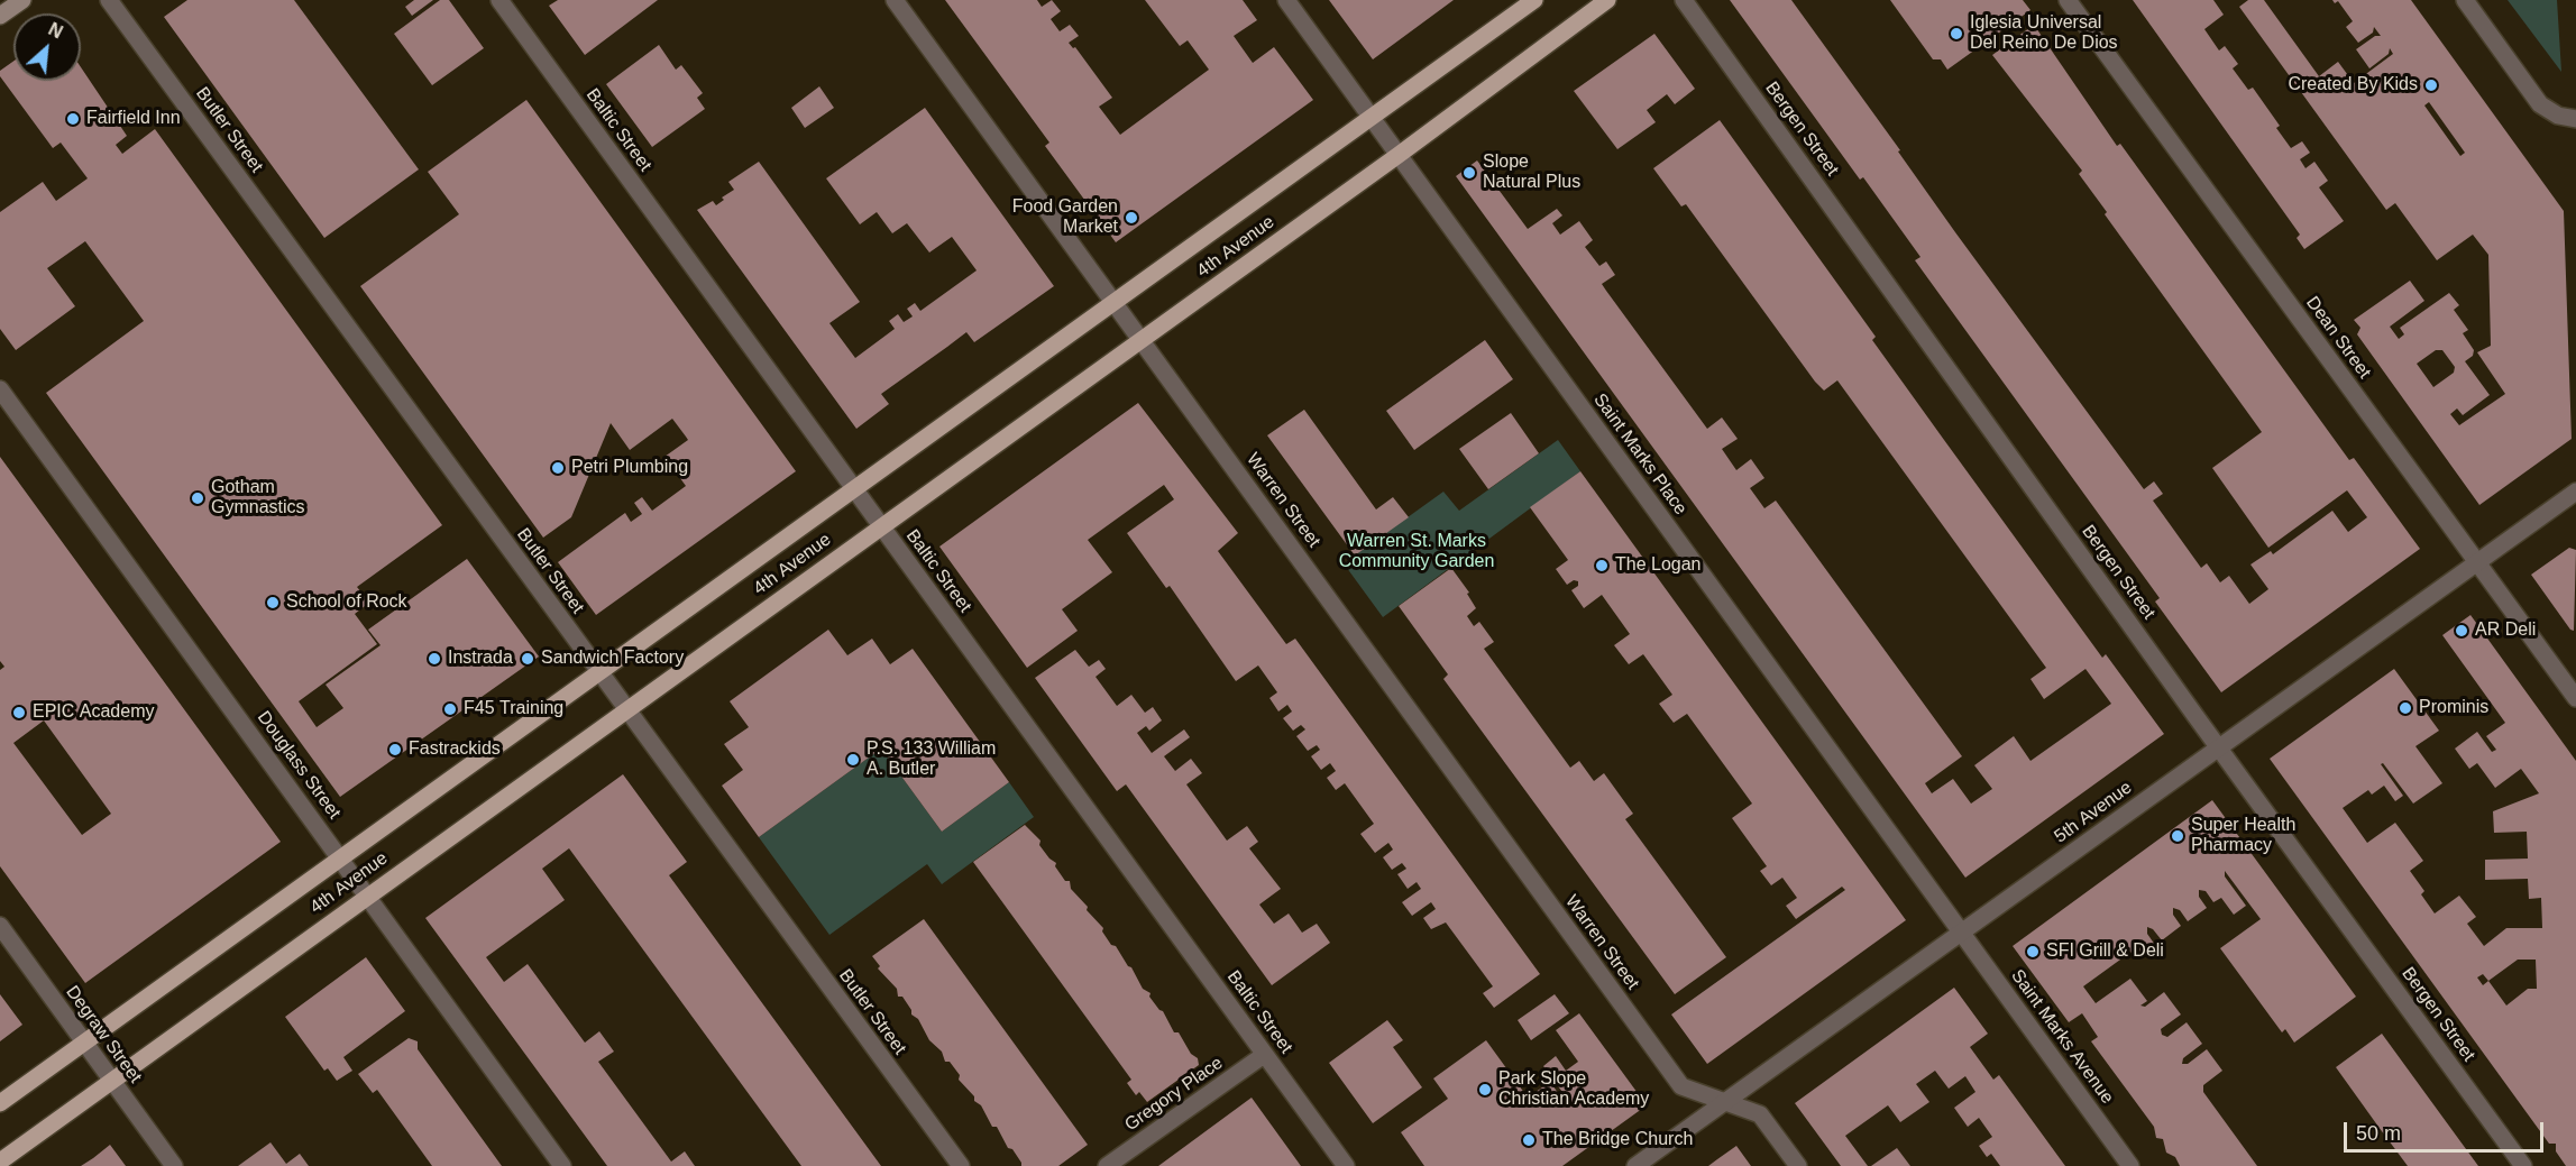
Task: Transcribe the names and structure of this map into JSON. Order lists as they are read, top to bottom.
{
  "streets": {
    "main road": ["4th Avenue"],
    "street": [
      "Bergen Street",
      "Butler Street",
      "Baltic Street",
      "Dean Street",
      "Saint Marks Place",
      "Warren Street",
      "Douglass Street",
      "5th Avenue",
      "Degraw Street",
      "Saint Marks Avenue",
      "Gregory Place"
    ]
  },
  "crossings": [
    ["Bergen Street", "5th Avenue"],
    ["Butler Street", "4th Avenue"],
    ["Baltic Street", "4th Avenue"],
    ["Baltic Street", "Gregory Place"],
    ["4th Avenue", "Saint Marks Place"],
    ["4th Avenue", "Warren Street"],
    ["4th Avenue", "Douglass Street"],
    ["4th Avenue", "Degraw Street"],
    ["Dean Street", "5th Avenue"],
    ["Saint Marks Place", "5th Avenue"],
    ["Saint Marks Place", "Saint Marks Avenue"],
    ["Warren Street", "5th Avenue"],
    ["5th Avenue", "Saint Marks Avenue"]
  ],
  "parks": ["Warren St. Marks Community Garden"],
  "places": [
    "Iglesia Universal Del Reino De Dios",
    "Created By Kids",
    "Fairfield Inn",
    "Slope Natural Plus",
    "Food Garden Market",
    "Petri Plumbing",
    "Gotham Gymnastics",
    "The Logan",
    "School of Rock",
    "AR Deli",
    "Instrada",
    "Sandwich Factory",
    "Prominis",
    "F45 Training",
    "EPIC Academy",
    "Fastrackids",
    "P.S. 133 William A. Butler",
    "Super Health Pharmacy",
    "SFI Grill & Deli",
    "Park Slope Christian Academy",
    "The Bridge Church"
  ],
  "scale_bar": "50 m",
  "north": "top right"
}
